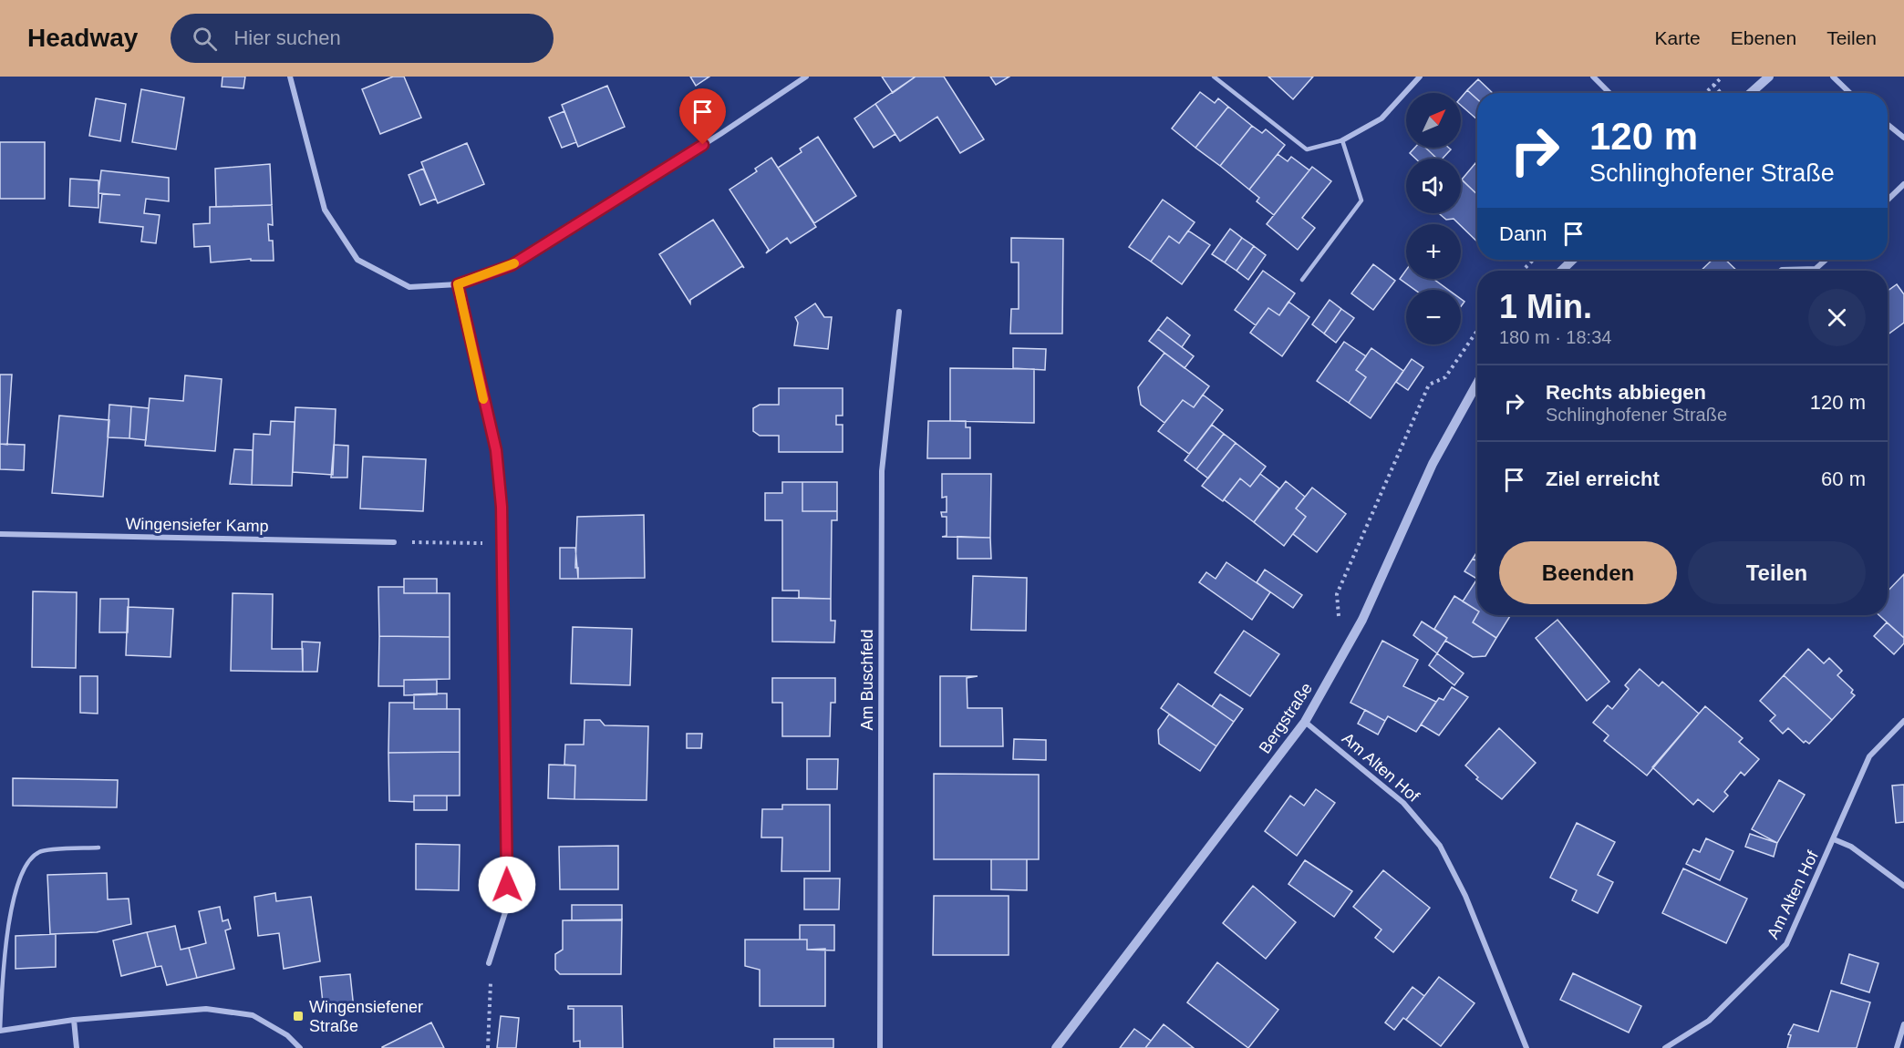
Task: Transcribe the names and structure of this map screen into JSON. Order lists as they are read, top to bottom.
{
  "streets": {
    "street": [
      "Wingensiefer Kamp",
      "Am Buschfeld",
      "Bergstraße",
      "Am Alten Hof"
    ]
  },
  "crossings": [
    ["Bergstraße", "Am Alten Hof"]
  ],
  "places": {
    "transit": ["Wingensiefener Straße"]
  },
  "north": "top right",
  "page": {
    "header": "Headway",
    "search": "Hier suchen",
    "nav": ["Karte", "Ebenen", "Teilen"],
    "map_buttons": ["+", "−"],
    "turn": ["120 m", "Schlinghofener Straße"],
    "then": "Dann",
    "heading": ["1 Min.", "180 m · 18:34"],
    "list": [
      {
        "name": "Rechts abbiegen",
        "note": "Schlinghofener Straße",
        "value": "120 m"
      },
      {
        "name": "Ziel erreicht",
        "value": "60 m"
      }
    ],
    "buttons": ["Beenden", "Teilen"]
  }
}
